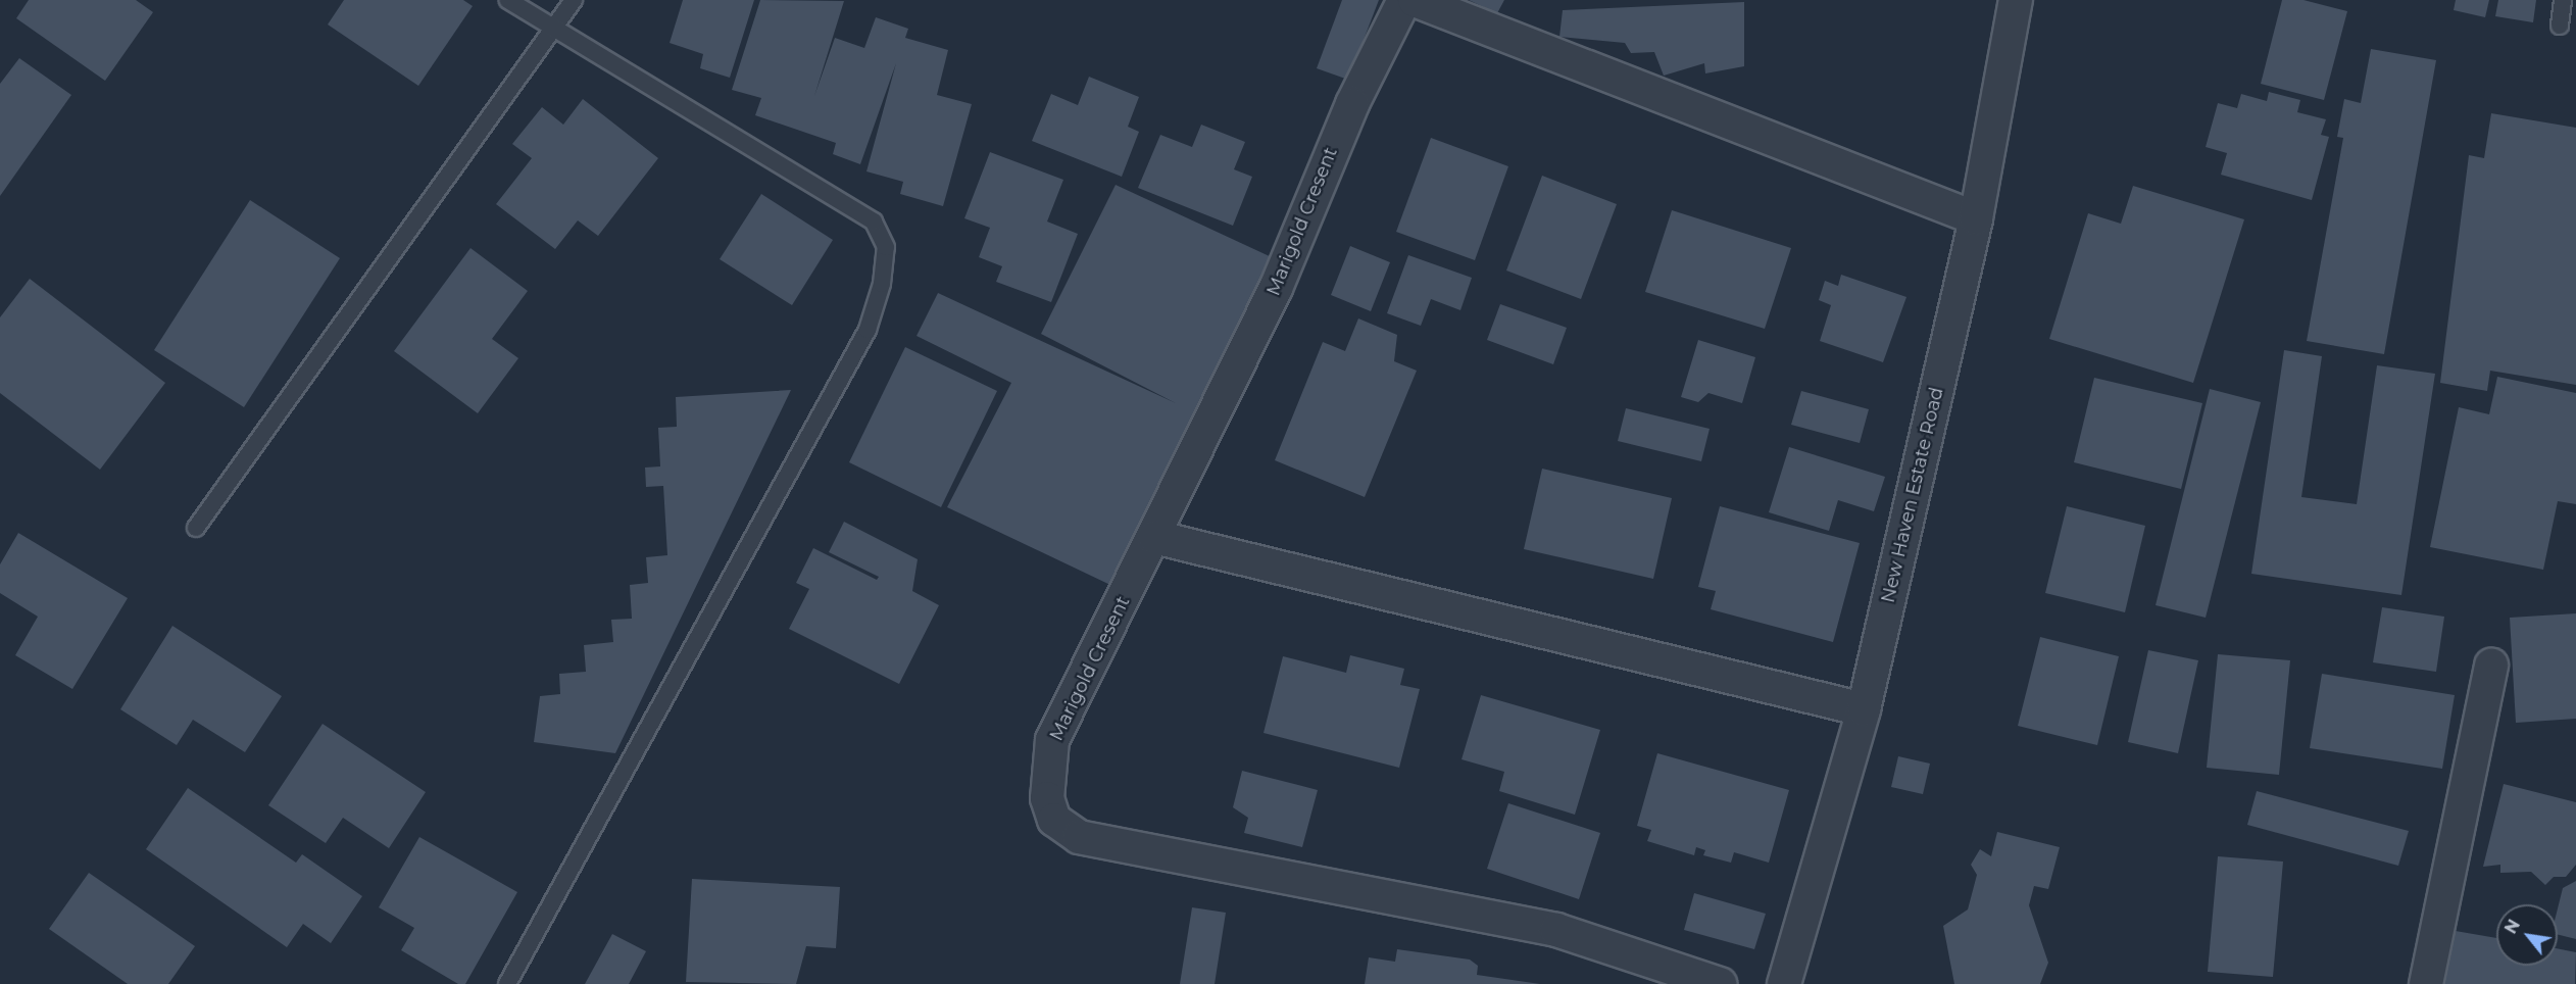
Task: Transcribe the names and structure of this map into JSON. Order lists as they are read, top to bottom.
{
  "streets": {
    "street": ["Marigold Cresent", "New Haven Estate Road"]
  },
  "north": "top left"
}
